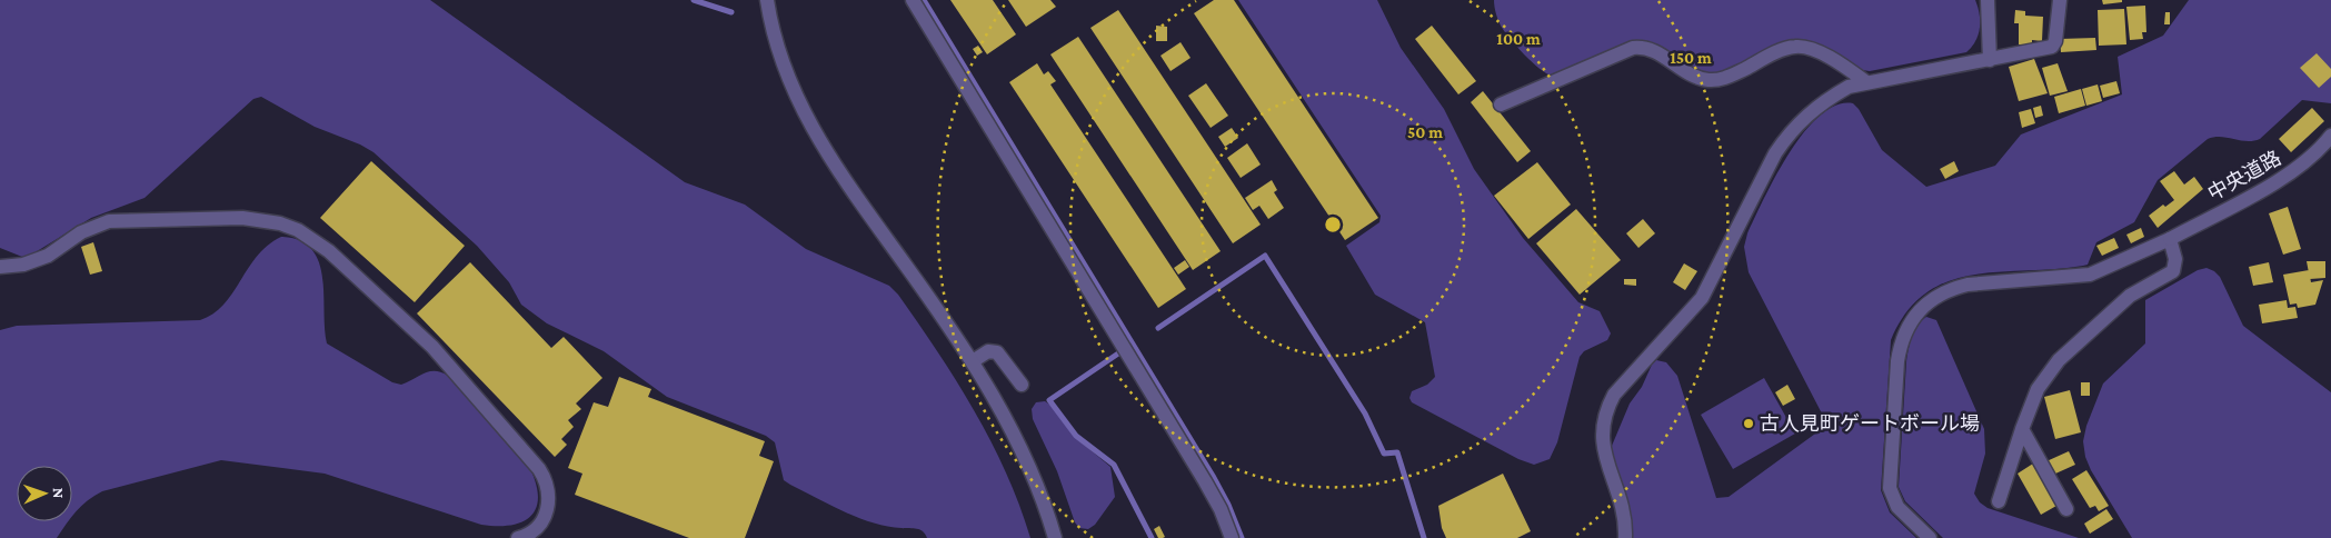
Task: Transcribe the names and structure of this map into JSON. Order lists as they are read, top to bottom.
{
  "streets": {
    "street": ["中央道路"]
  },
  "places": ["古人見町ゲートボール場"],
  "north": "right",
  "rings": ["100 m", "150 m", "50 m"]
}
